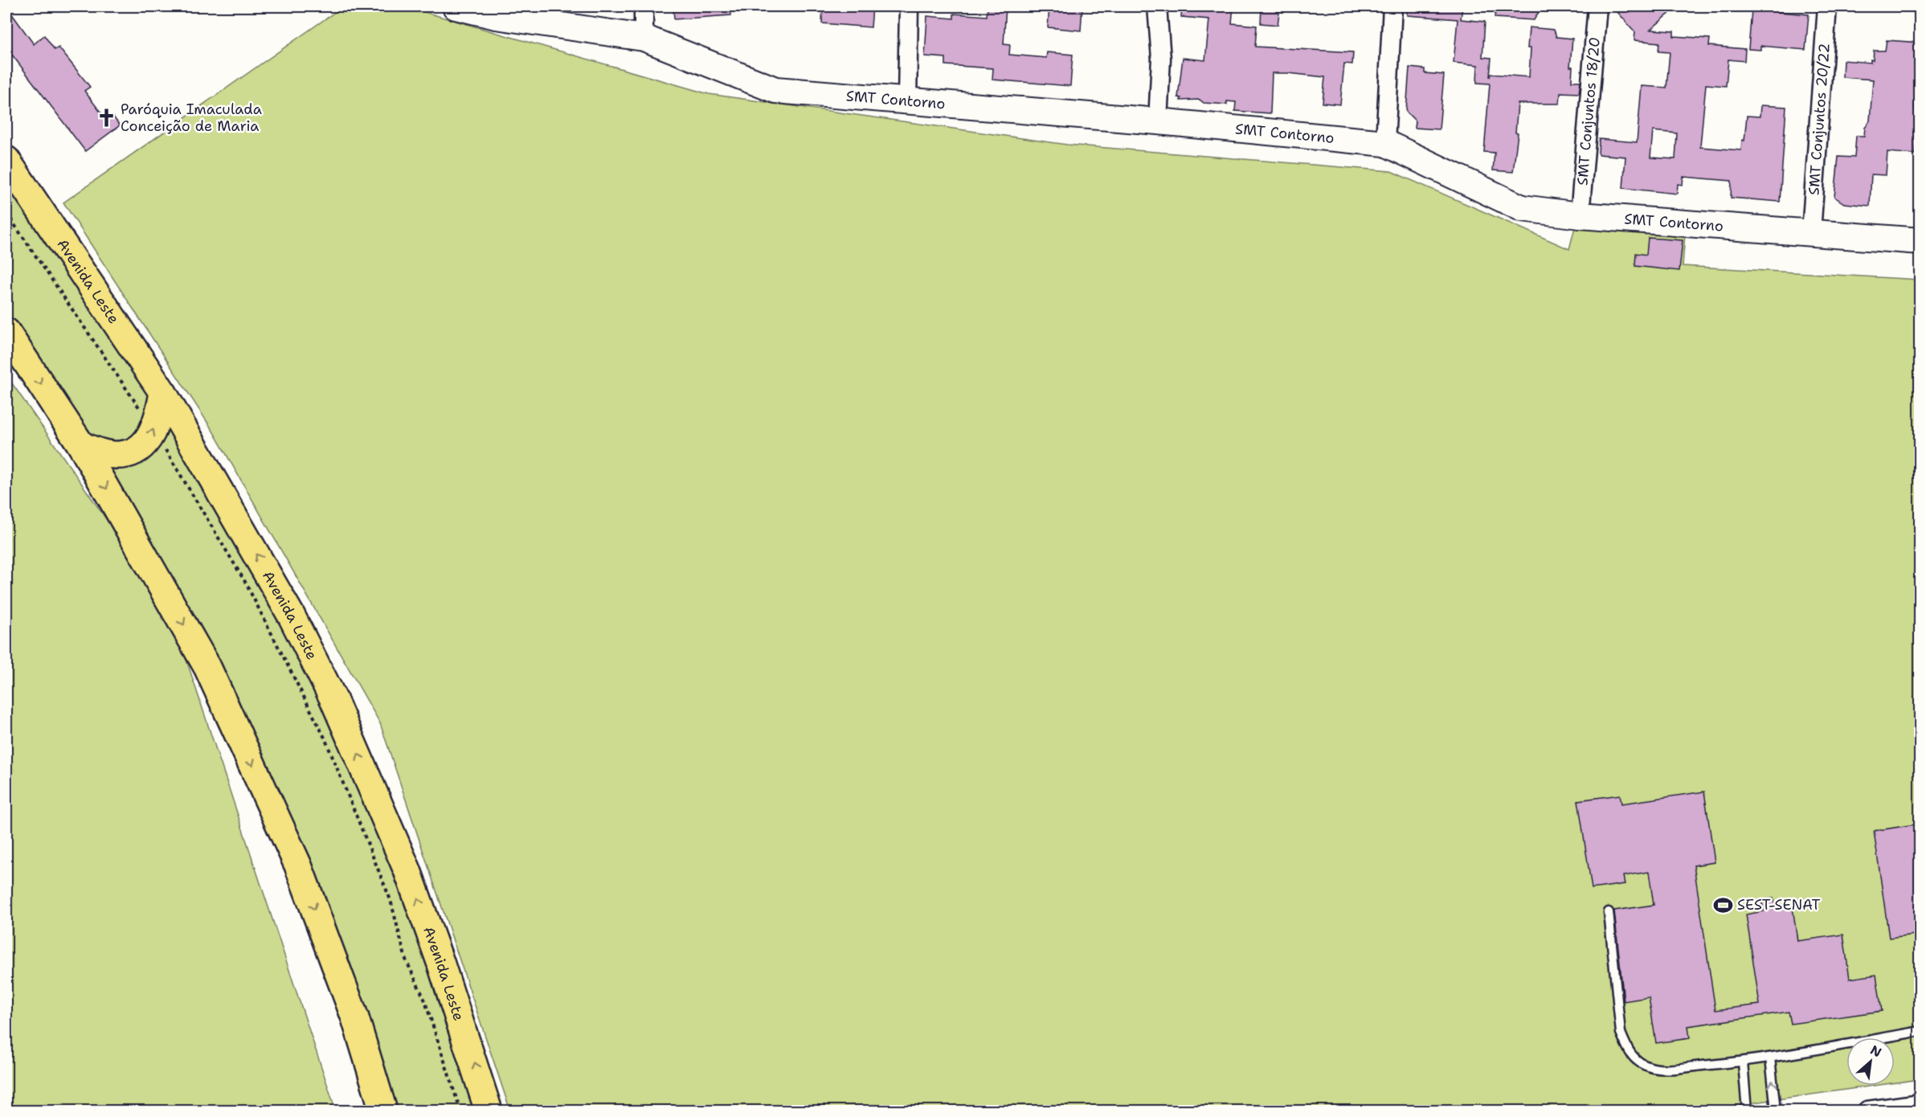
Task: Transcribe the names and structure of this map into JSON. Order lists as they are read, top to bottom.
{
  "streets": {
    "main road": ["Avenida Leste"],
    "street": ["SMT Contorno", "SMT Conjuntos 18/20", "SMT Conjuntos 20/22"]
  },
  "crossings": [
    ["SMT Contorno", "SMT Conjuntos 18/20"],
    ["SMT Contorno", "SMT Conjuntos 20/22"]
  ],
  "places": {
    "church": ["Paróquia Imaculada Conceição de Maria"],
    "sports": ["SEST-SENAT"]
  },
  "north": "top right"
}
